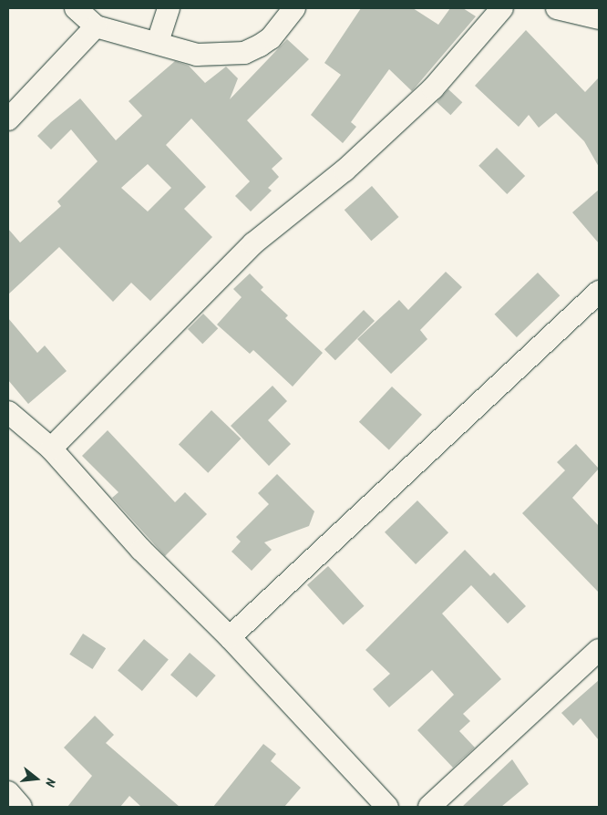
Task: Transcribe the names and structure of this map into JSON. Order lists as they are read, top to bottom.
{
  "north": "right"
}
